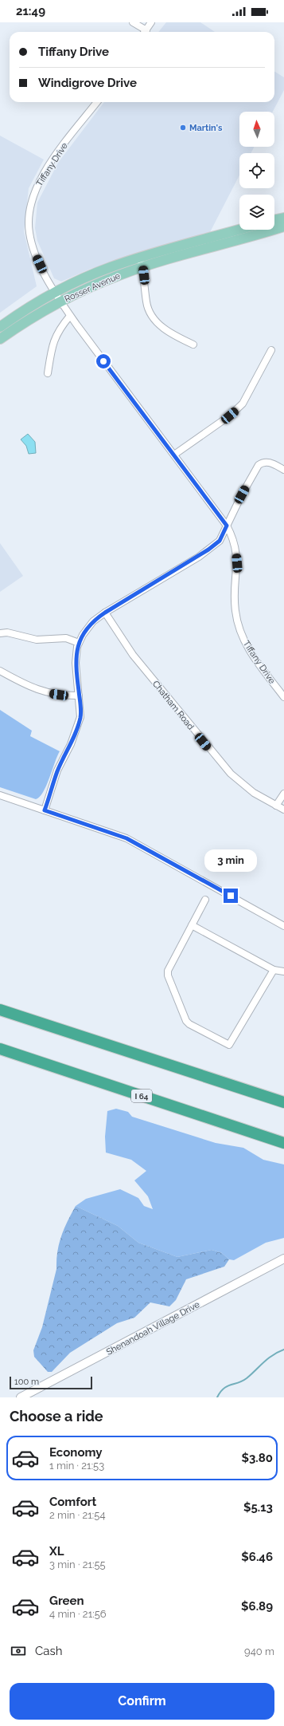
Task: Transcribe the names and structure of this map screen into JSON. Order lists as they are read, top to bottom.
{
  "streets": {
    "highway": ["I 64"],
    "main road": ["Rosser Avenue"],
    "street": ["Tiffany Drive", "Chatham Road", "Shenandoah Village Drive"]
  },
  "crossings": [
    ["Tiffany Drive", "Rosser Avenue"]
  ],
  "places": ["Martin's"],
  "scale_bar": "100 m",
  "north": "top",
  "page": {
    "status": "21:49",
    "banner": ["Tiffany Drive", "Windigrove Drive"],
    "bubble": "3 min",
    "scale": "100 m",
    "heading": "Choose a ride",
    "list": [
      {
        "name": "Economy",
        "note": "1 min · 21:53",
        "value": "$3.80"
      },
      {
        "name": "Comfort",
        "note": "2 min · 21:54",
        "value": "$5.13"
      },
      {
        "name": "XL",
        "note": "3 min · 21:55",
        "value": "$6.46"
      },
      {
        "name": "Green",
        "note": "4 min · 21:56",
        "value": "$6.89"
      }
    ],
    "pay": ["Cash", "940 m"],
    "buttons": "Confirm"
  }
}
